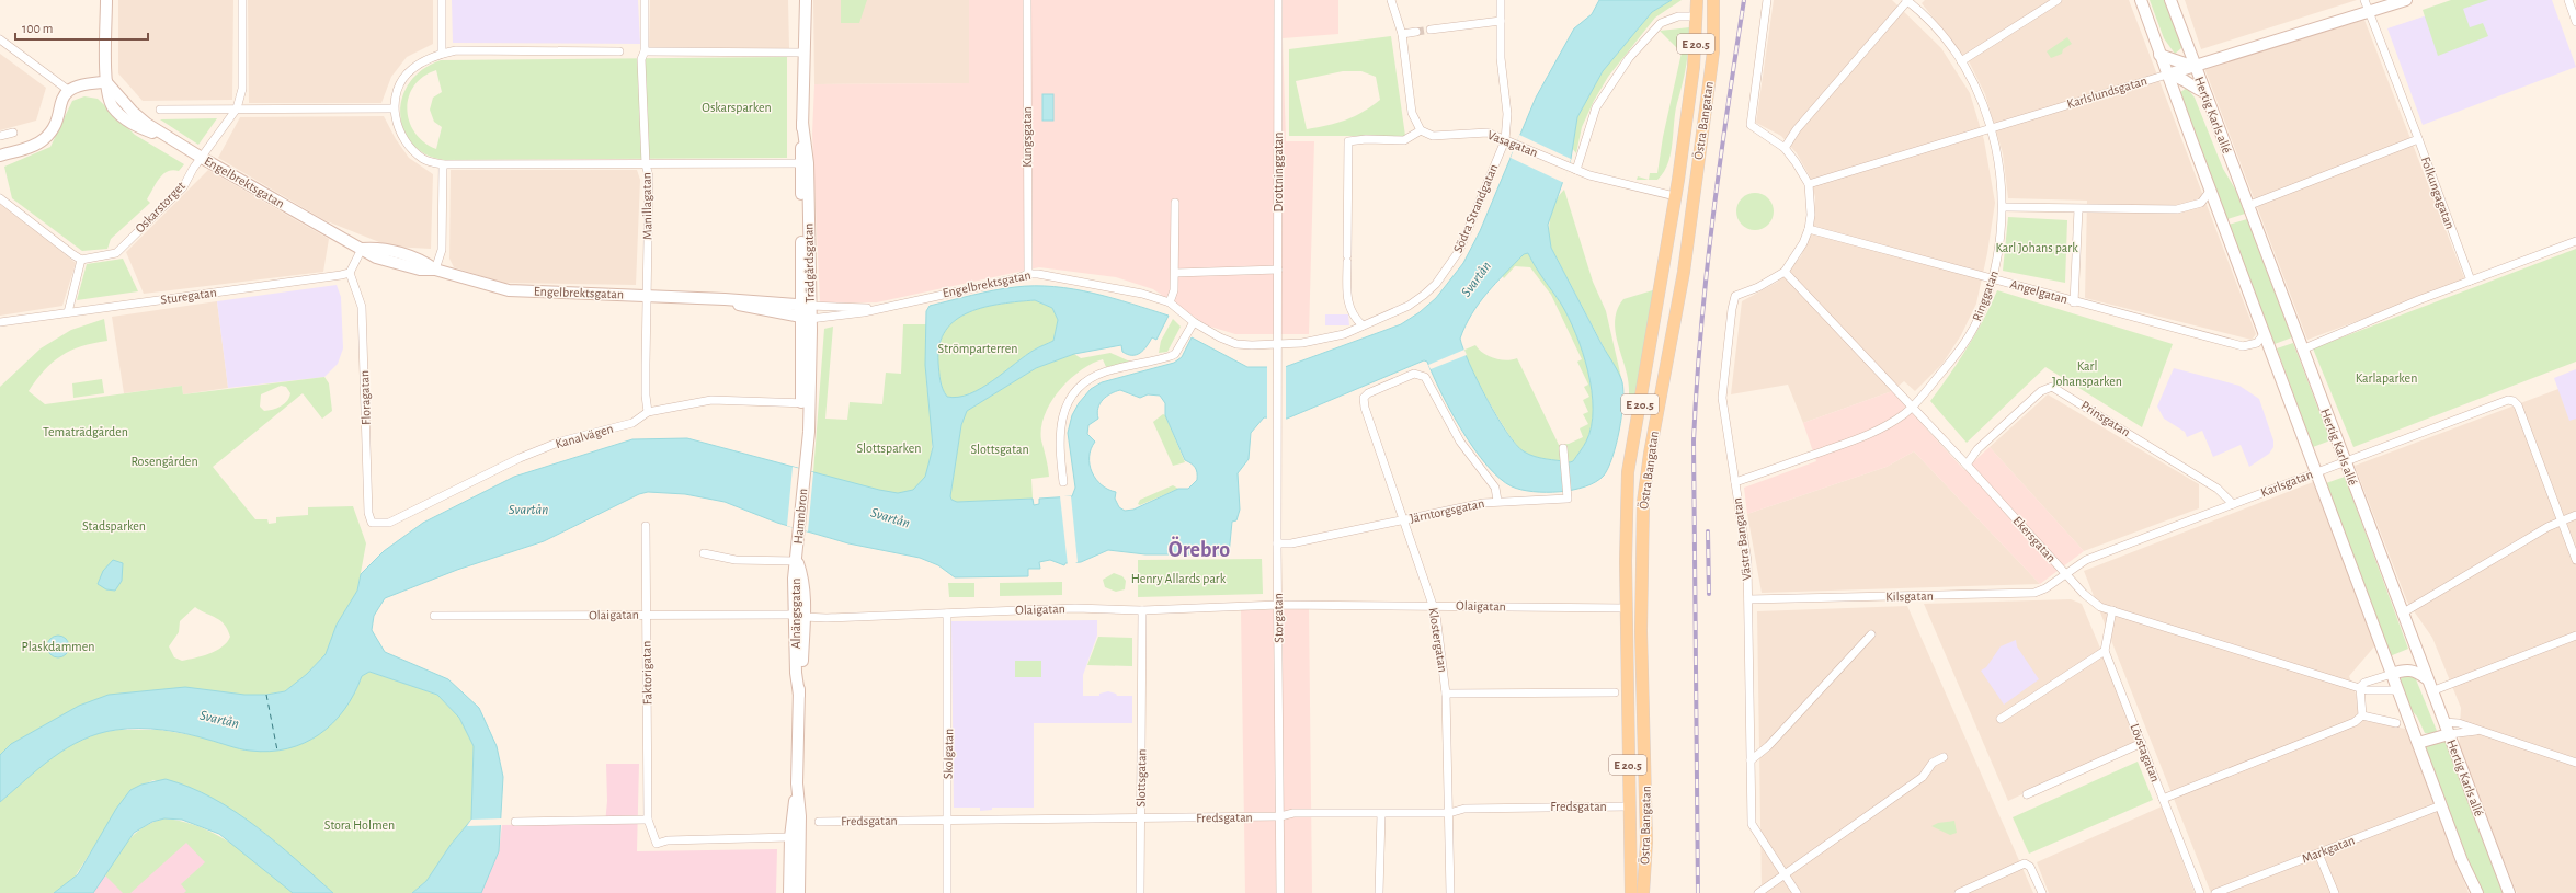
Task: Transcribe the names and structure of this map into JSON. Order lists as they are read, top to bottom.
{
  "streets": {
    "main road": [
      "E 20.5",
      "Karlslundsgatan",
      "Hertig Karls allé",
      "Östra Bangatan",
      "Engelbrektsgatan",
      "Trädgårdsgatan",
      "Hamnbron",
      "Alnängsgatan"
    ],
    "street": [
      "Kungsgatan",
      "Vasagatan",
      "Drottninggatan",
      "Folkungagatan",
      "Manillagatan",
      "Oskarstorget",
      "Södra Strandgatan",
      "Angelgatan",
      "Sturegatan",
      "Ringgatan",
      "Floragatan",
      "Prinsgatan",
      "Kanalvägen",
      "Karlsgatan",
      "Järntorgsgatan",
      "Västra Bangatan",
      "Ekersgatan",
      "Kilsgatan",
      "Olaigatan",
      "Storgatan",
      "Klostergatan",
      "Faktorigatan",
      "Lövstagatan",
      "Skolgatan",
      "Slottsgatan",
      "Fredsgatan",
      "Markgatan"
    ]
  },
  "crossings": [
    ["Karlslundsgatan", "Hertig Karls allé"],
    ["Karlslundsgatan", "Folkungagatan"],
    ["Karlslundsgatan", "Ringgatan"],
    ["Hertig Karls allé", "Karlsgatan"],
    ["Östra Bangatan", "Vasagatan"],
    ["Östra Bangatan", "Olaigatan"],
    ["Östra Bangatan", "Fredsgatan"],
    ["Kungsgatan", "Engelbrektsgatan"],
    ["Vasagatan", "Södra Strandgatan"],
    ["Drottninggatan", "Södra Strandgatan"],
    ["Drottninggatan", "Storgatan"],
    ["Engelbrektsgatan", "Manillagatan"],
    ["Engelbrektsgatan", "Oskarstorget"],
    ["Engelbrektsgatan", "Södra Strandgatan"],
    ["Engelbrektsgatan", "Trädgårdsgatan"],
    ["Manillagatan", "Kanalvägen"],
    ["Södra Strandgatan", "Storgatan"],
    ["Trädgårdsgatan", "Kanalvägen"],
    ["Trädgårdsgatan", "Hamnbron"],
    ["Angelgatan", "Ringgatan"],
    ["Sturegatan", "Floragatan"],
    ["Ringgatan", "Västra Bangatan"],
    ["Ringgatan", "Ekersgatan"],
    ["Floragatan", "Kanalvägen"],
    ["Prinsgatan", "Karlsgatan"],
    ["Prinsgatan", "Ekersgatan"],
    ["Kanalvägen", "Hamnbron"],
    ["Karlsgatan", "Ekersgatan"],
    ["Karlsgatan", "Kilsgatan"],
    ["Järntorgsgatan", "Storgatan"],
    ["Järntorgsgatan", "Klostergatan"],
    ["Hamnbron", "Alnängsgatan"],
    ["Västra Bangatan", "Ekersgatan"],
    ["Västra Bangatan", "Kilsgatan"],
    ["Ekersgatan", "Kilsgatan"],
    ["Olaigatan", "Alnängsgatan"],
    ["Olaigatan", "Storgatan"],
    ["Olaigatan", "Klostergatan"],
    ["Olaigatan", "Faktorigatan"],
    ["Olaigatan", "Skolgatan"],
    ["Olaigatan", "Slottsgatan"],
    ["Storgatan", "Fredsgatan"],
    ["Klostergatan", "Fredsgatan"],
    ["Skolgatan", "Fredsgatan"],
    ["Slottsgatan", "Fredsgatan"]
  ],
  "districts": ["Örebro"],
  "water": ["Svartån"],
  "parks": [
    "Oskarsparken",
    "Karl Johans park",
    "Strömparterren",
    "Karl Johansparken",
    "Karlaparken",
    "Tematrädgården",
    "Slottsparken",
    "Slottsgatan",
    "Rosengården",
    "Stadsparken",
    "Henry Allards park",
    "Plaskdammen",
    "Stora Holmen"
  ],
  "scale_bar": "100 m"
}
